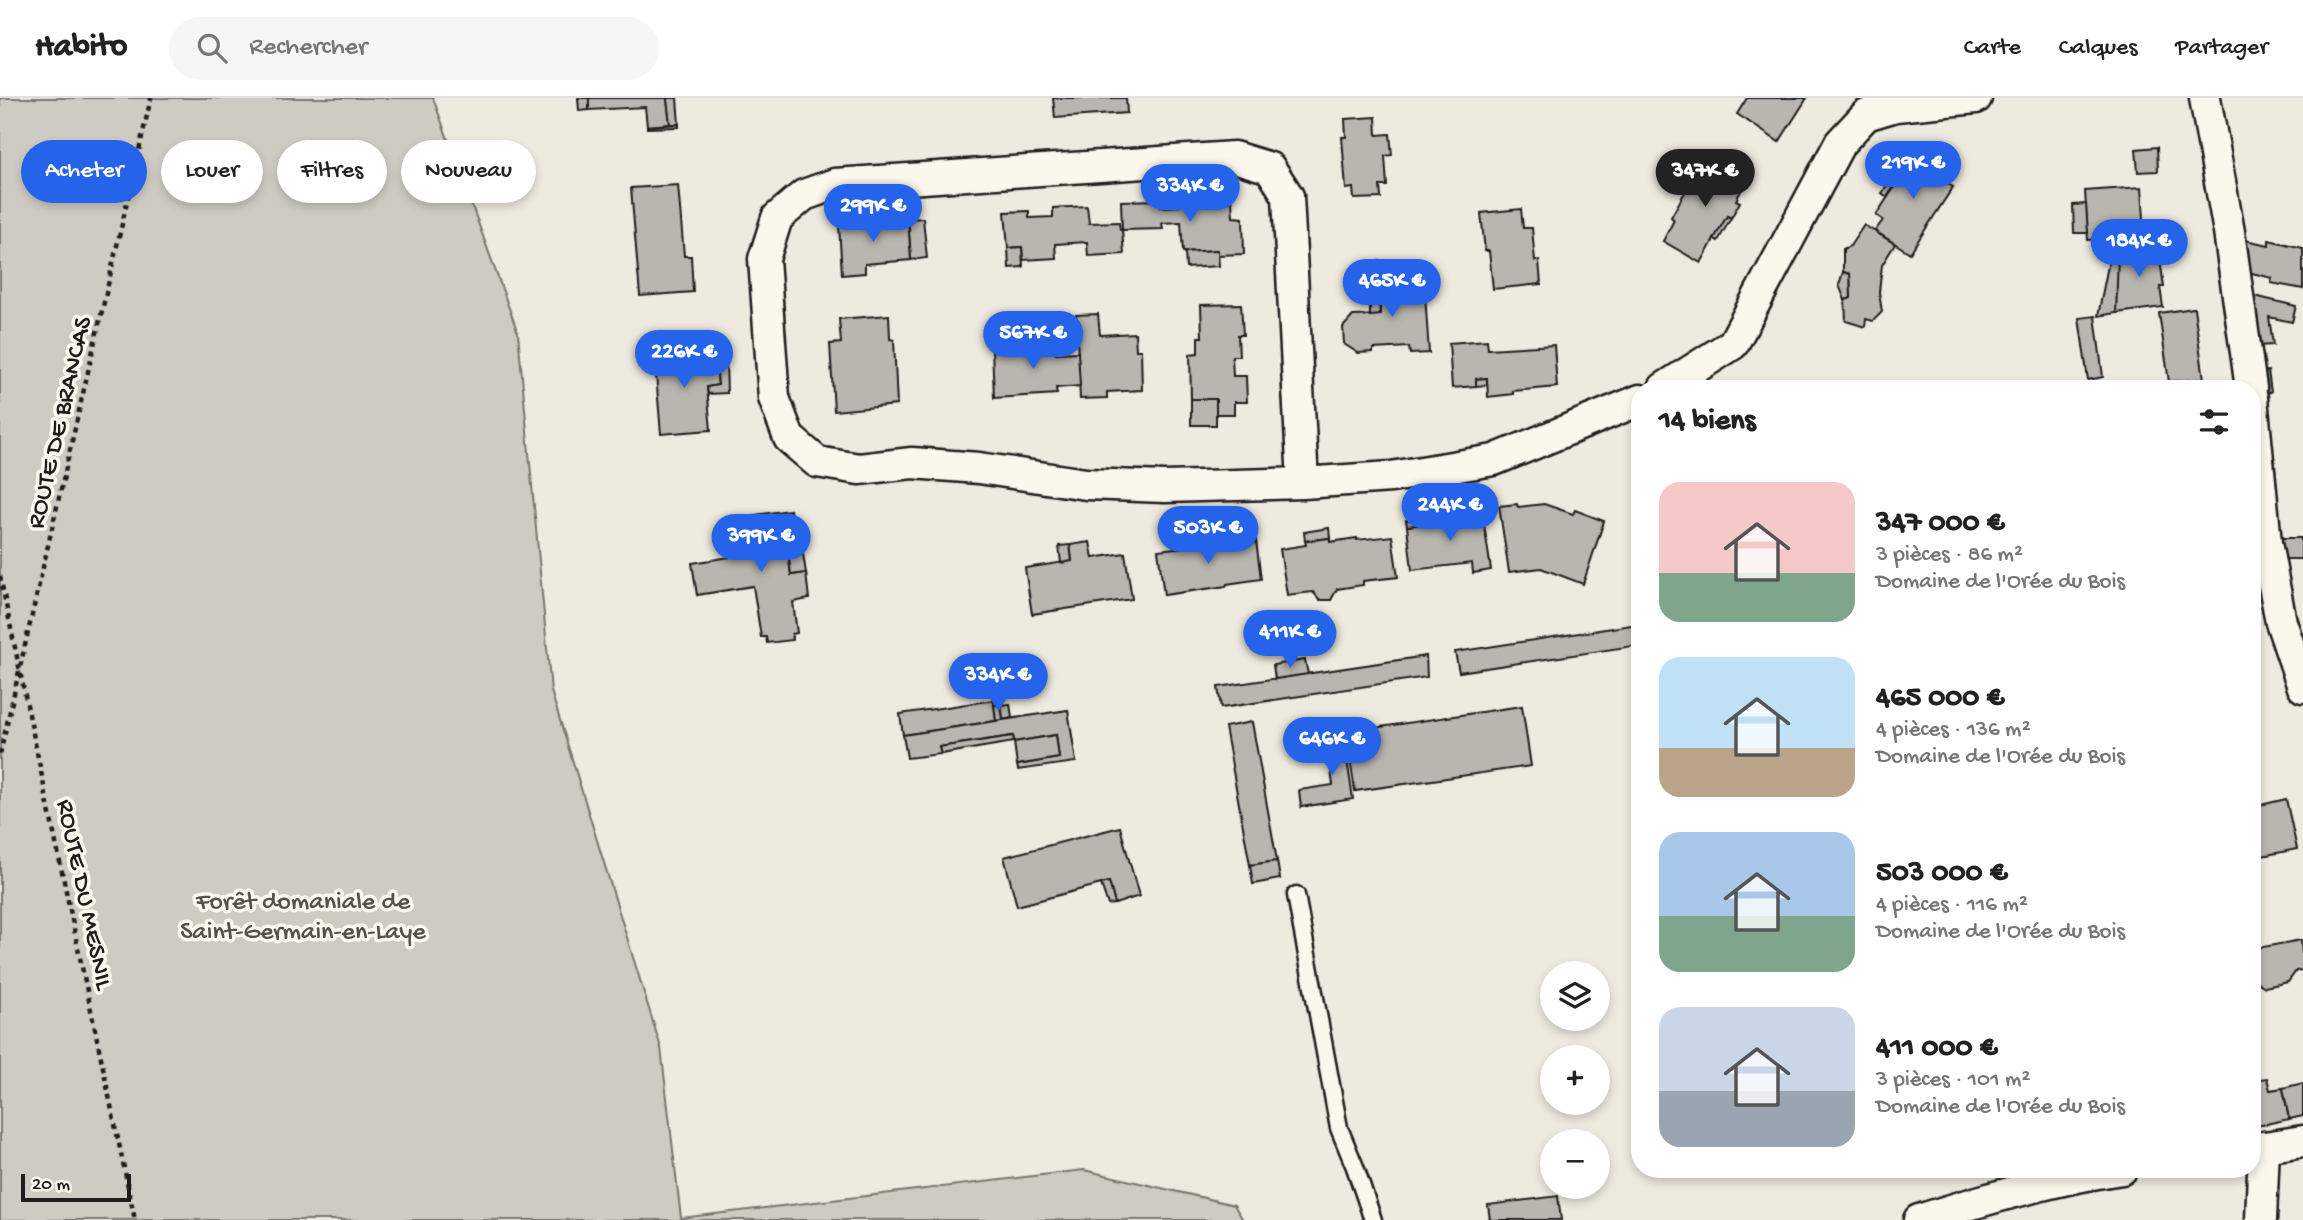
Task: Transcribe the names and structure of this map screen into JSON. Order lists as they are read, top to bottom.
{
  "streets": {
    "path": ["ROUTE DE BRANCAS", "ROUTE DU MESNIL"]
  },
  "crossings": [
    ["ROUTE DE BRANCAS", "ROUTE DU MESNIL"]
  ],
  "parks": ["Forêt domaniale de Saint-Germain-en-Laye"],
  "scale_bar": "20 m",
  "page": {
    "header": "Habito",
    "search": "Rechercher",
    "nav": ["Carte", "Calques", "Partager"],
    "chip": [
      "Acheter",
      "Louer",
      "Filtres",
      "Nouveau"
    ],
    "price": [
      "219K €",
      "347K €",
      "334K €",
      "299K €",
      "184K €",
      "465K €",
      "567K €",
      "226K €",
      "244K €",
      "503K €",
      "399K €",
      "411K €",
      "334K €",
      "646K €"
    ],
    "heading": "14 biens",
    "list": [
      {
        "name": "347 000 €",
        "note": "3 pièces · 86 m² · Domaine de l'Orée du Bois"
      },
      {
        "name": "465 000 €",
        "note": "4 pièces · 136 m² · Domaine de l'Orée du Bois"
      },
      {
        "name": "503 000 €",
        "note": "4 pièces · 116 m² · Domaine de l'Orée du Bois"
      },
      {
        "name": "411 000 €",
        "note": "3 pièces · 101 m² · Domaine de l'Orée du Bois"
      }
    ],
    "map_buttons": ["+", "−"],
    "scale": "20 m"
  }
}
